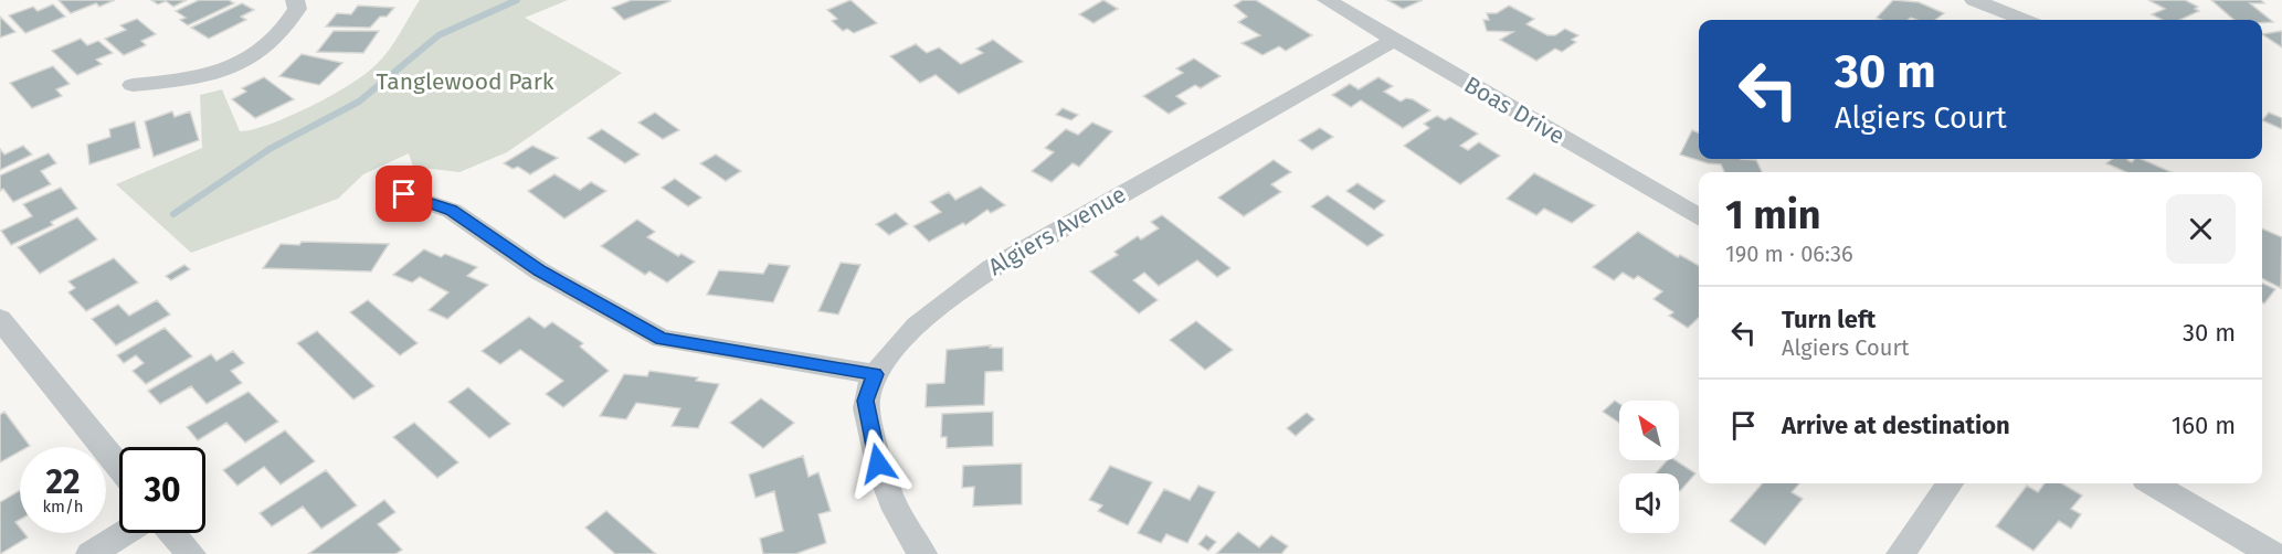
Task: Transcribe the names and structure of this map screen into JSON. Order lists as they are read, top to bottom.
{
  "streets": {
    "street": ["Boas Drive", "Algiers Avenue"]
  },
  "crossings": [
    ["Boas Drive", "Algiers Avenue"]
  ],
  "parks": ["Tanglewood Park"],
  "north": "top left",
  "page": {
    "turn": ["30 m", "Algiers Court"],
    "heading": ["1 min", "190 m · 06:36"],
    "list": [
      {
        "name": "Turn left",
        "note": "Algiers Court",
        "value": "30 m"
      },
      {
        "name": "Arrive at destination",
        "value": "160 m"
      }
    ],
    "speed": "22 km/h",
    "limit": "30"
  }
}
